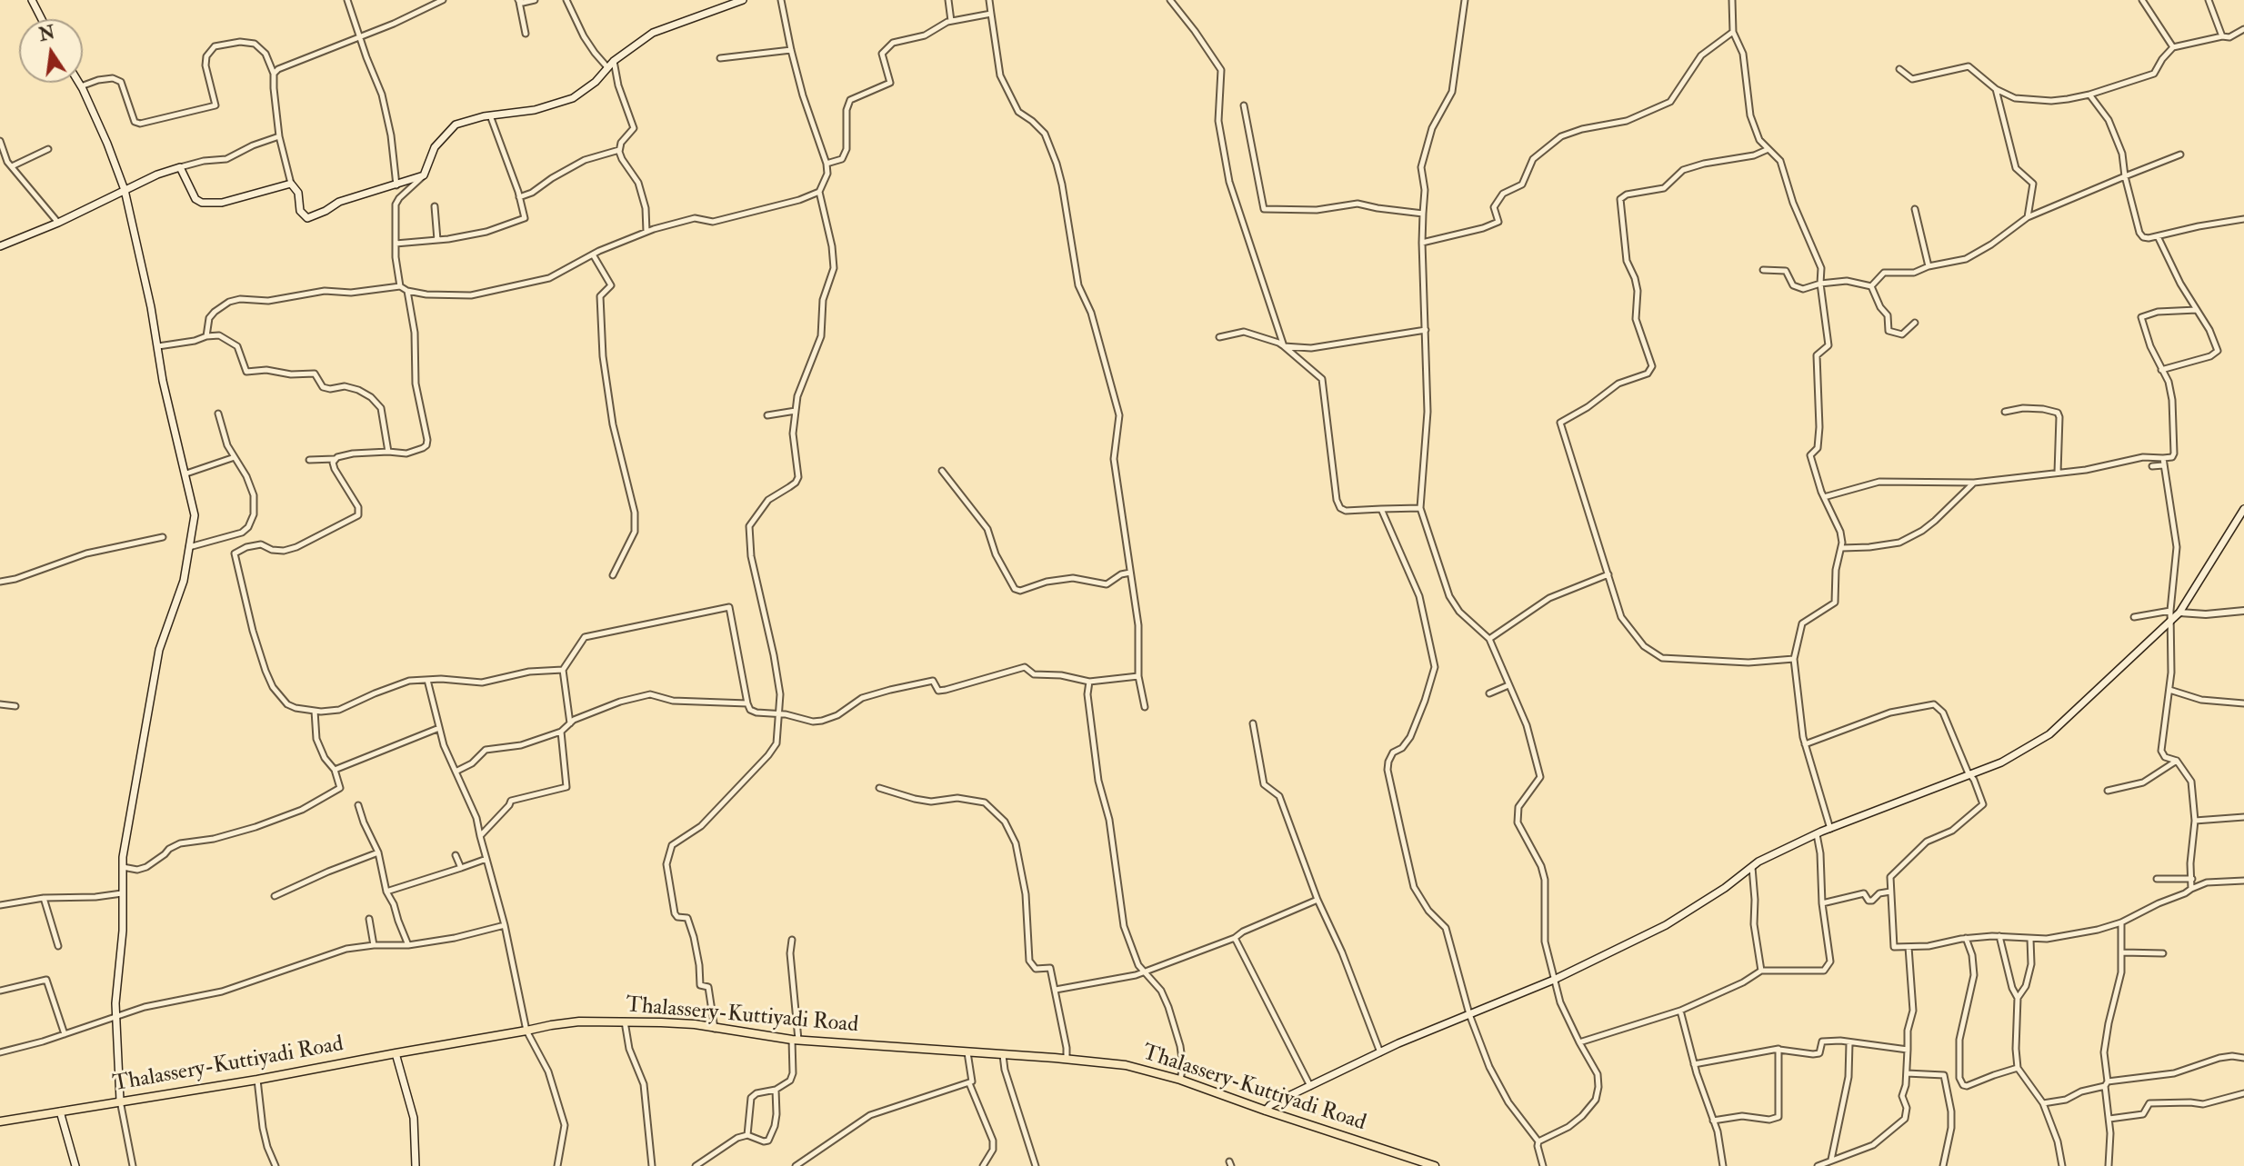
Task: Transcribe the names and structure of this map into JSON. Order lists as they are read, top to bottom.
{
  "streets": {
    "main road": ["Thalassery-Kuttiyadi Road"]
  },
  "north": "top"
}
